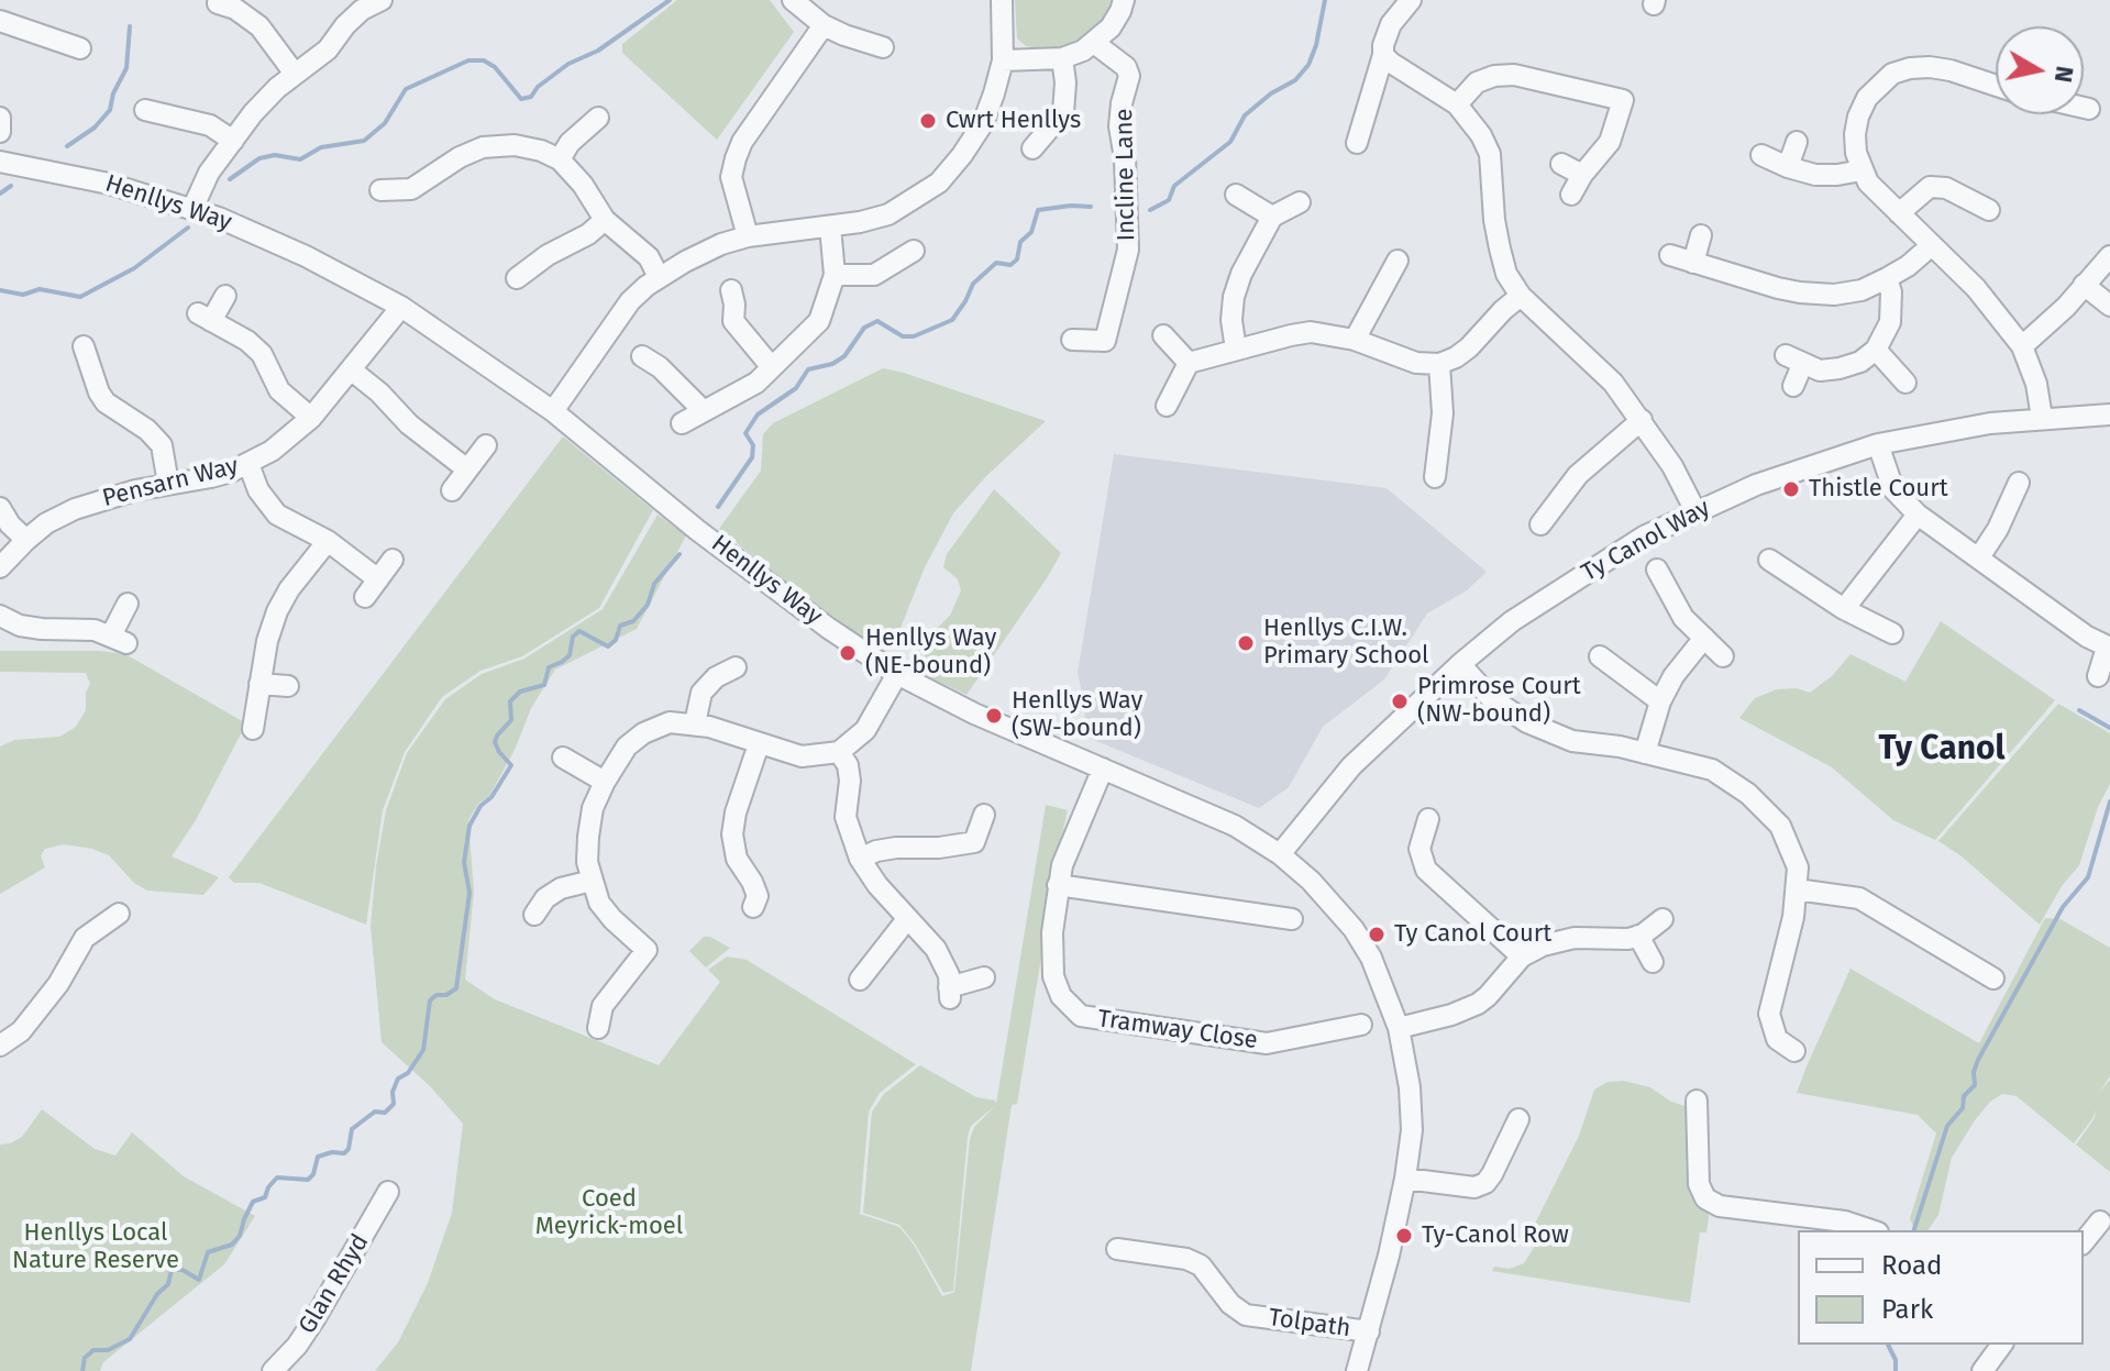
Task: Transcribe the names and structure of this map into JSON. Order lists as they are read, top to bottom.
{
  "streets": {
    "street": [
      "Incline Lane",
      "Henllys Way",
      "Pensarn Way",
      "Ty Canol Way",
      "Tramway Close",
      "Glan Rhyd",
      "Tolpath"
    ]
  },
  "crossings": [
    ["Henllys Way", "Pensarn Way"],
    ["Henllys Way", "Ty Canol Way"],
    ["Henllys Way", "Tramway Close"],
    ["Henllys Way", "Tolpath"]
  ],
  "districts": ["Ty Canol"],
  "parks": ["Coed Meyrick-moel", "Henllys Local Nature Reserve"],
  "places": [
    "Cwrt Henllys",
    "Thistle Court",
    "Henllys C.I.W. Primary School",
    "Henllys Way (NE-bound)",
    "Primrose Court (NW-bound)",
    "Henllys Way (SW-bound)",
    "Ty Canol Court",
    "Ty-Canol Row"
  ],
  "legend": ["Road", "Park"],
  "north": "right"
}
